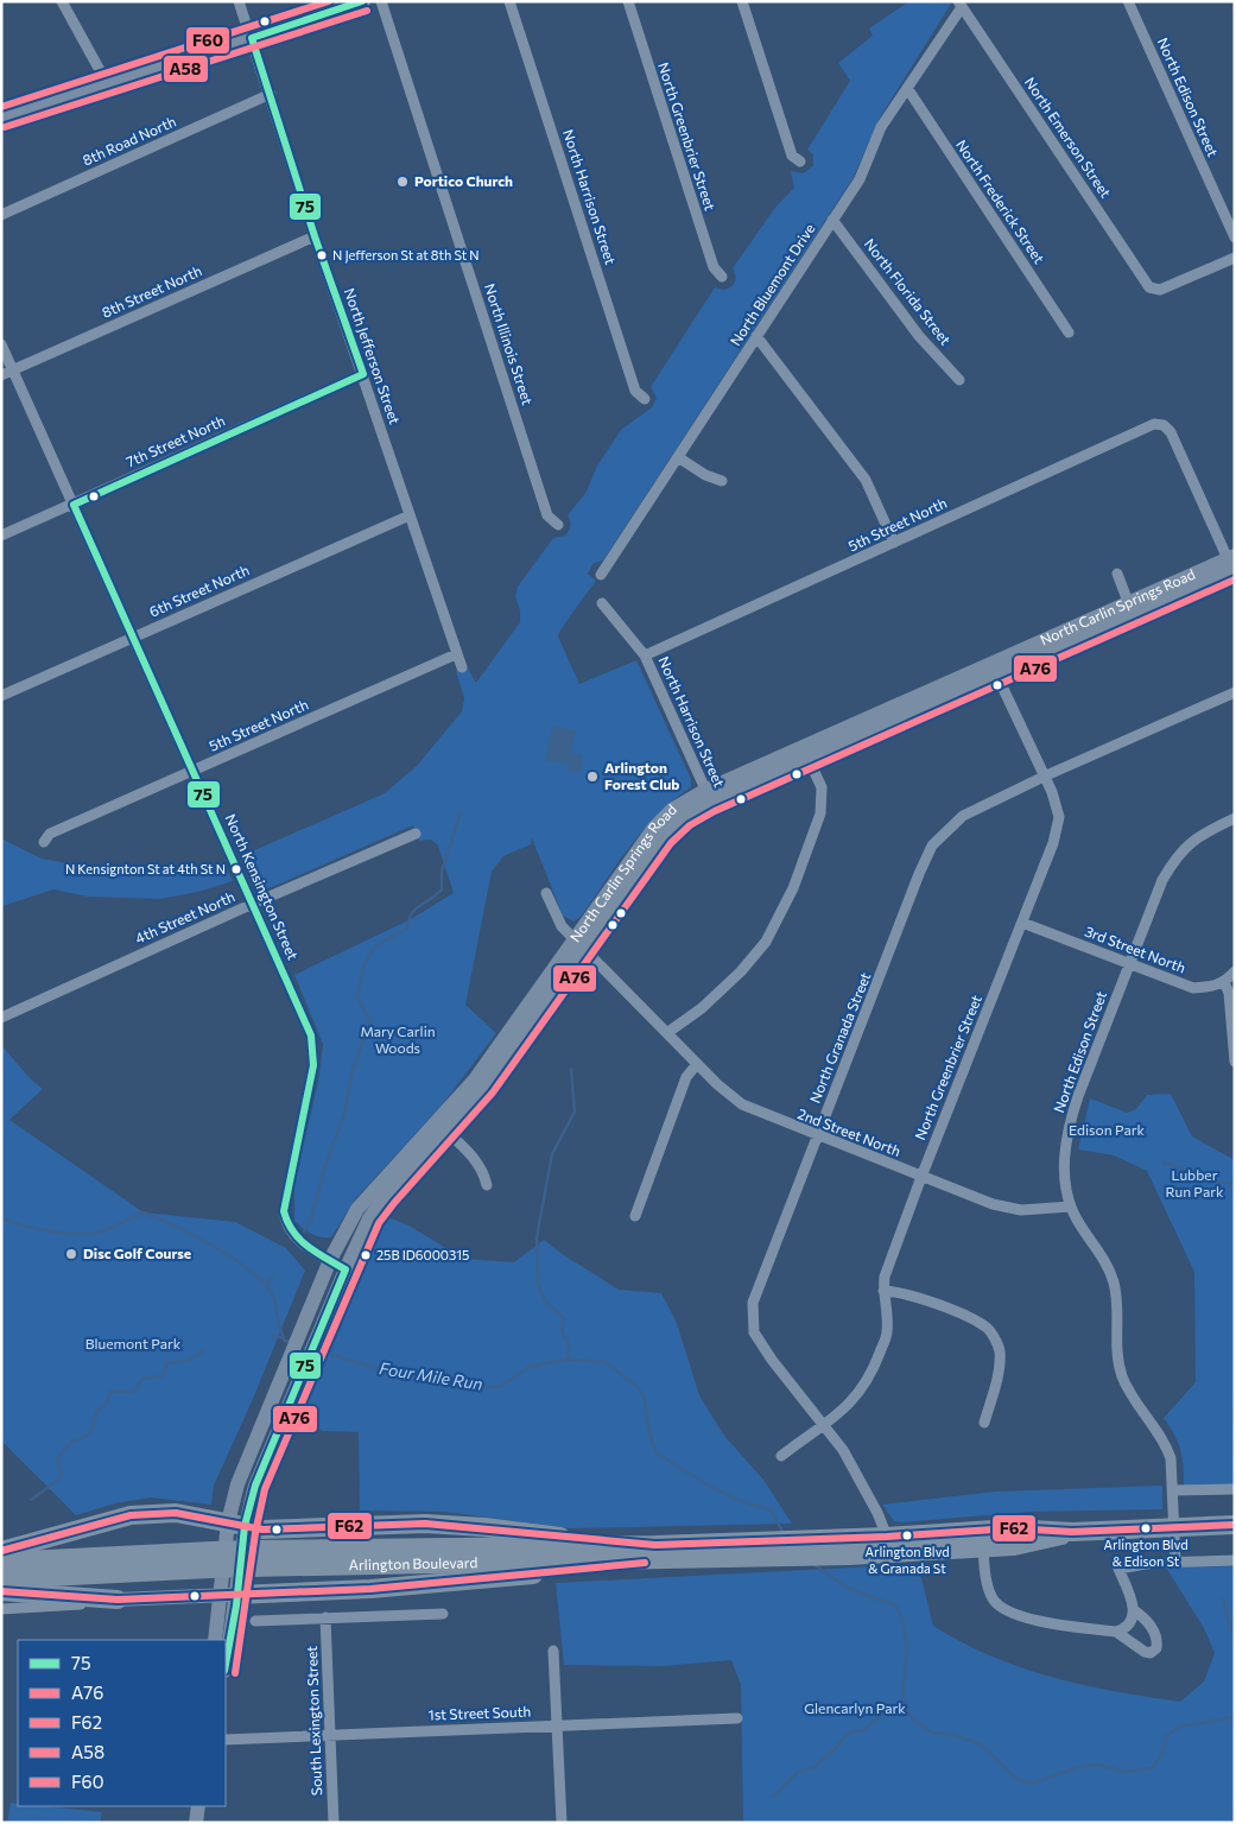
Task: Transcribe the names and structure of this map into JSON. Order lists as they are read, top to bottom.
{
  "streets": {
    "highway": ["Arlington Boulevard"],
    "main road": ["North Carlin Springs Road"],
    "street": [
      "North Edison Street",
      "North Greenbrier Street",
      "North Emerson Street",
      "8th Road North",
      "North Harrison Street",
      "North Frederick Street",
      "North Bluemont Drive",
      "8th Street North",
      "North Florida Street",
      "North Illinois Street",
      "North Jefferson Street",
      "7th Street North",
      "5th Street North",
      "6th Street North",
      "North Kensington Street",
      "4th Street North",
      "3rd Street North",
      "North Granada Street",
      "2nd Street North",
      "1st Street South",
      "South Lexington Street"
    ]
  },
  "crossings": [
    ["North Edison Street", "3rd Street North"],
    ["North Edison Street", "2nd Street North"],
    ["North Edison Street", "Arlington Boulevard"],
    ["North Greenbrier Street", "North Carlin Springs Road"],
    ["North Greenbrier Street", "3rd Street North"],
    ["North Greenbrier Street", "North Granada Street"],
    ["North Greenbrier Street", "2nd Street North"],
    ["North Emerson Street", "North Bluemont Drive"],
    ["8th Road North", "North Jefferson Street"],
    ["North Harrison Street", "5th Street North"],
    ["North Harrison Street", "North Carlin Springs Road"],
    ["North Frederick Street", "North Bluemont Drive"],
    ["North Bluemont Drive", "North Florida Street"],
    ["8th Street North", "North Jefferson Street"],
    ["8th Street North", "North Kensington Street"],
    ["North Jefferson Street", "7th Street North"],
    ["North Jefferson Street", "5th Street North"],
    ["North Jefferson Street", "6th Street North"],
    ["7th Street North", "North Kensington Street"],
    ["5th Street North", "North Carlin Springs Road"],
    ["5th Street North", "North Kensington Street"],
    ["6th Street North", "North Kensington Street"],
    ["North Carlin Springs Road", "North Kensington Street"],
    ["North Carlin Springs Road", "2nd Street North"],
    ["North Kensington Street", "4th Street North"],
    ["North Granada Street", "2nd Street North"],
    ["North Granada Street", "Arlington Boulevard"],
    ["1st Street South", "South Lexington Street"]
  ],
  "water": ["Four Mile Run"],
  "parks": [
    "Mary Carlin Woods",
    "Edison Park",
    "Lubber Run Park",
    "Bluemont Park",
    "Glencarlyn Park"
  ],
  "places": [
    "Portico Church",
    "N Jefferson St at 8th St N",
    "Arlington Forest Club",
    "N Kensignton St at 4th St N",
    "Disc Golf Course",
    "25B ID6000315",
    "Arlington Blvd & Edison St",
    "Arlington Blvd & Granada St"
  ],
  "lines": [
    "transit line 75",
    "transit line F60",
    "transit line A58",
    "transit line A76",
    "transit line F62"
  ],
  "legend": [
    "75",
    "A76",
    "F62",
    "A58",
    "F60"
  ]
}
